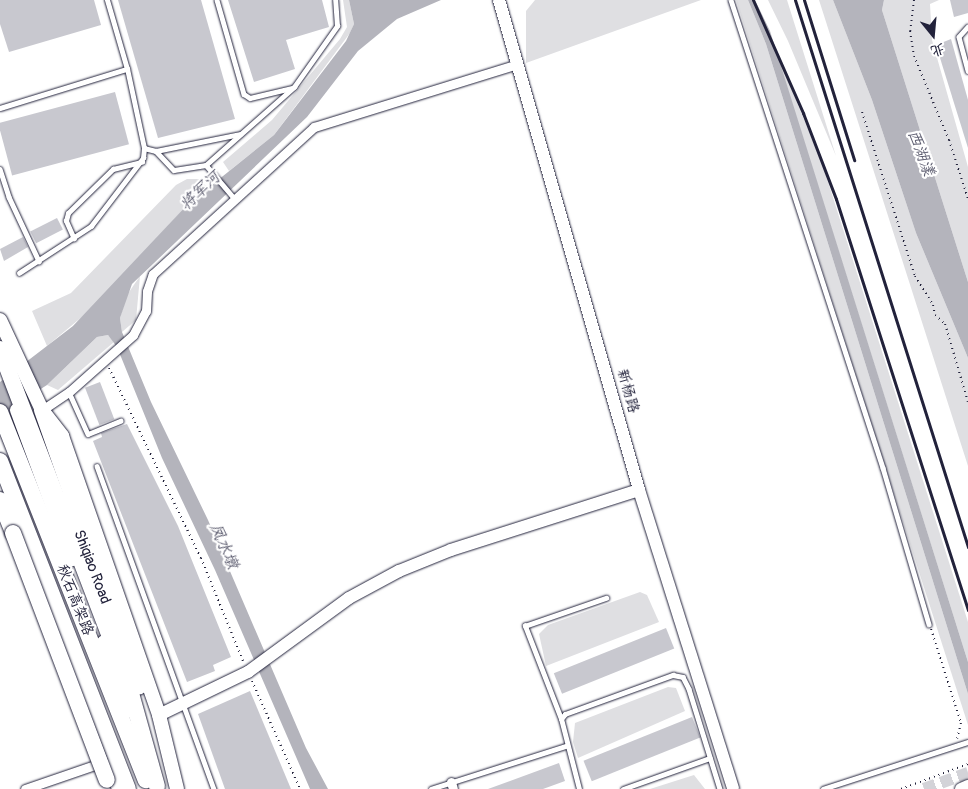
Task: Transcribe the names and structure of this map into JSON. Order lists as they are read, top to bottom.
{
  "streets": {
    "highway": ["秋石高架路"],
    "main road": ["Shiqiao Road"],
    "street": ["新杨路"]
  },
  "crossings": [
    ["Shiqiao Road", "秋石高架路"]
  ],
  "water": ["西湖漾", "将军河", "凤水墩"],
  "north": "bottom"
}
